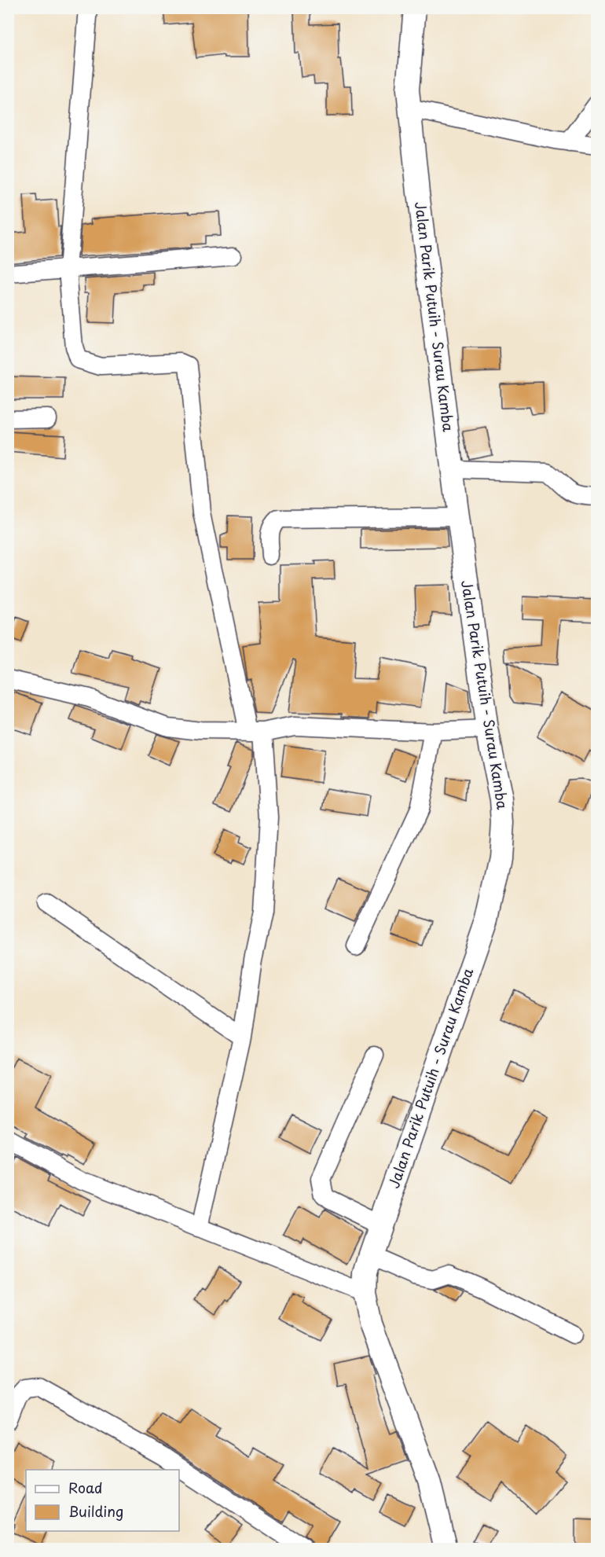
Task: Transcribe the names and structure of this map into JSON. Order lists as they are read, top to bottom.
{
  "streets": {
    "street": ["Jalan Parik Putuih - Surau Kamba"]
  },
  "legend": ["Road", "Building"]
}
